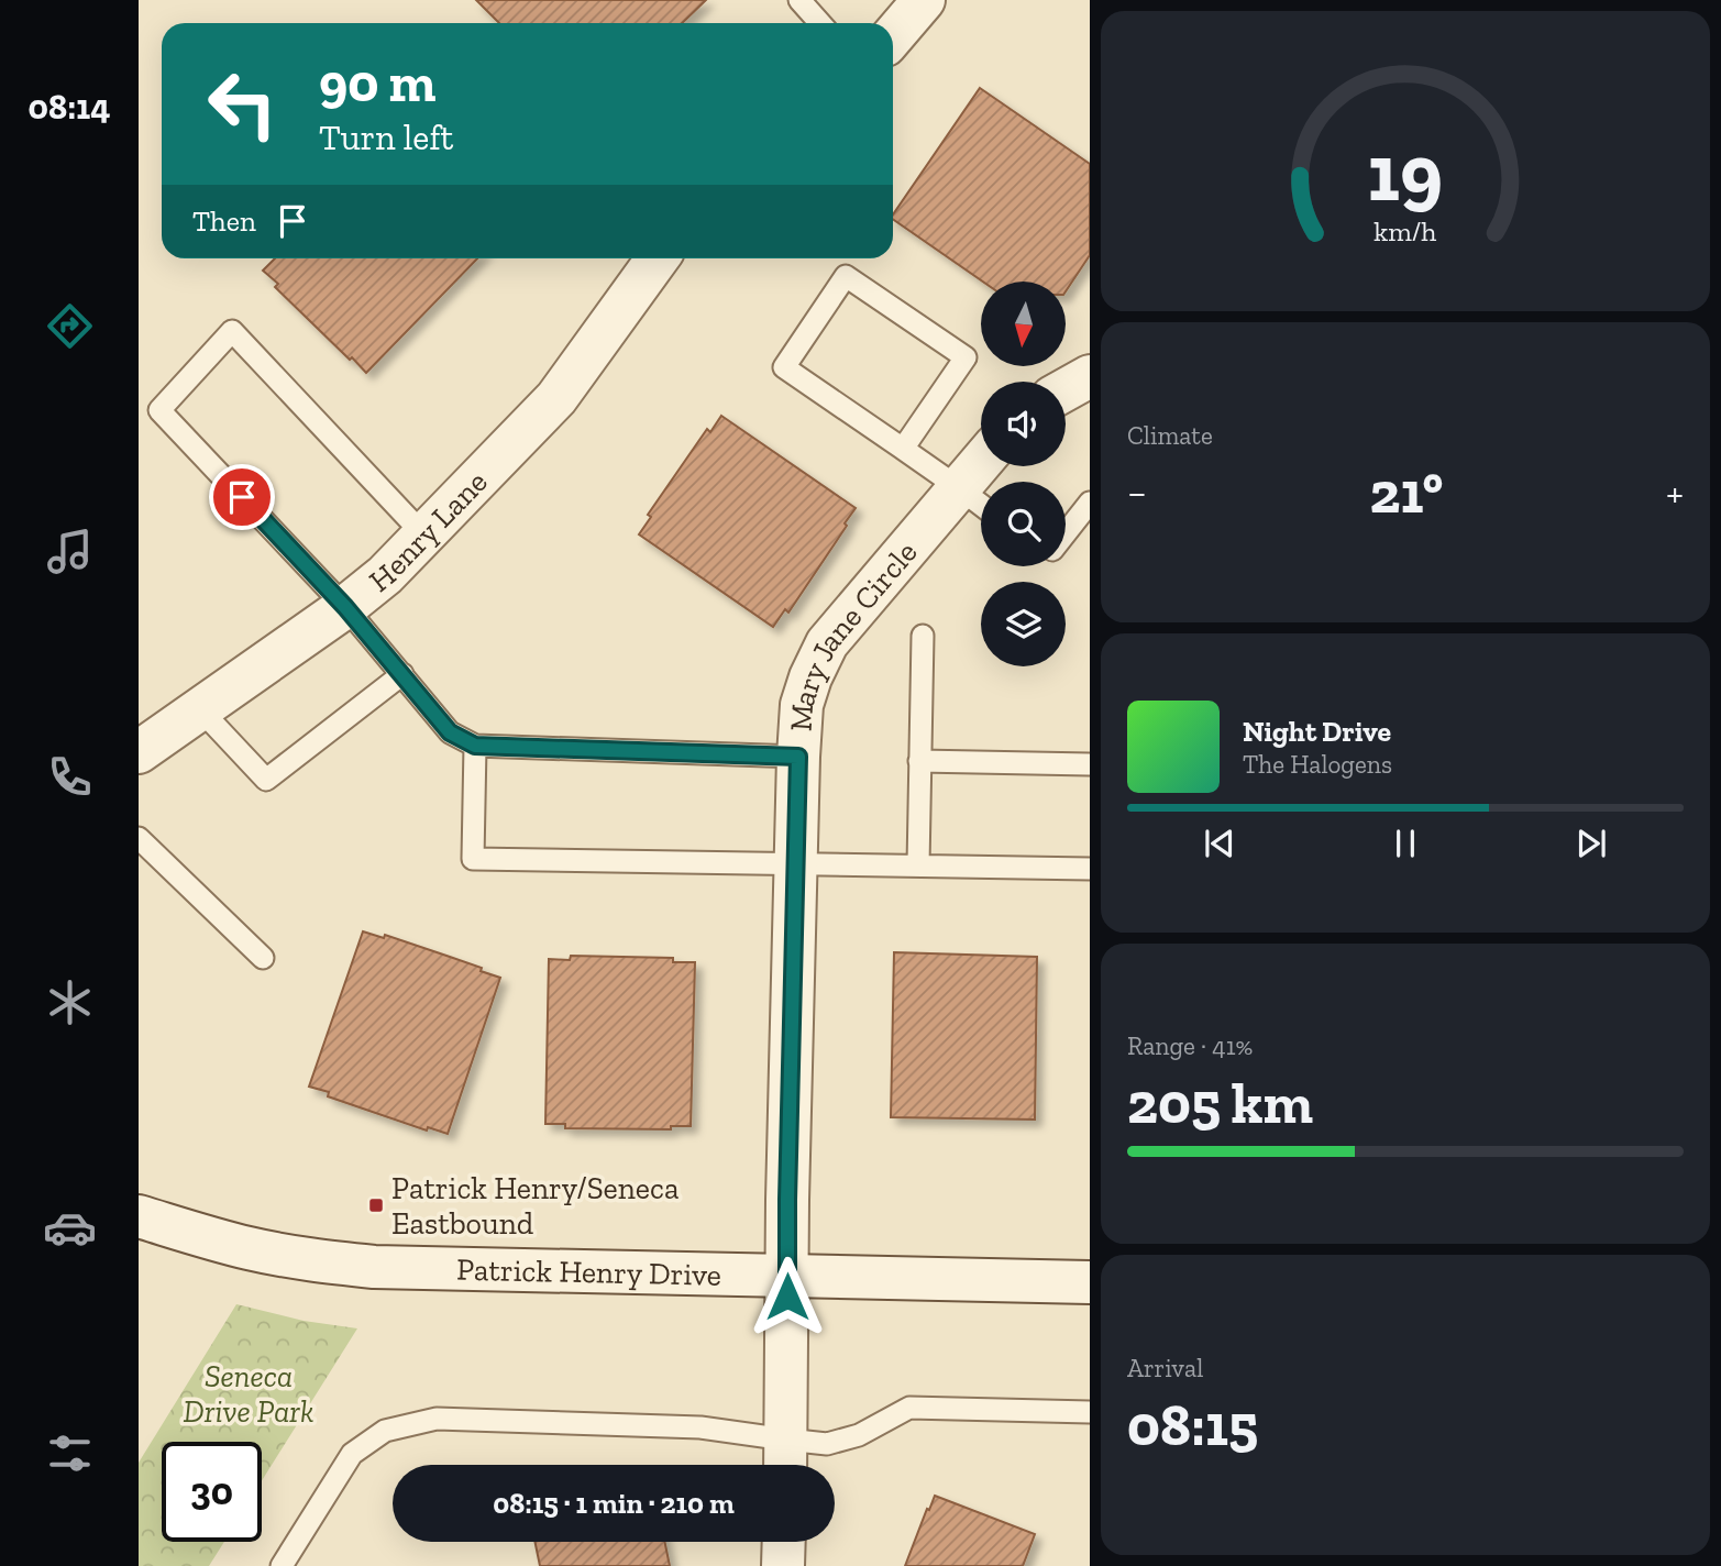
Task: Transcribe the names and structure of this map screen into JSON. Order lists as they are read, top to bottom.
{
  "streets": {
    "street": ["Henry Lane", "Mary Jane Circle", "Patrick Henry Drive"]
  },
  "crossings": [
    ["Mary Jane Circle", "Patrick Henry Drive"]
  ],
  "parks": ["Seneca Drive Park"],
  "places": {
    "transit": ["Patrick Henry/Seneca Eastbound"]
  },
  "north": "bottom",
  "page": {
    "tabs": "08:14",
    "turn": ["90 m", "Turn left"],
    "then": "Then",
    "tile": [
      "Climate",
      ["Range · 41%", "205 km"],
      ["Arrival", "08:15"]
    ],
    "heat": ["−", "21°", "+"],
    "song": ["Night Drive", "The Halogens"],
    "limit": "30",
    "trip": "08:15 · 1 min · 210 m",
    "gauge": ["19", "km/h"]
  }
}
